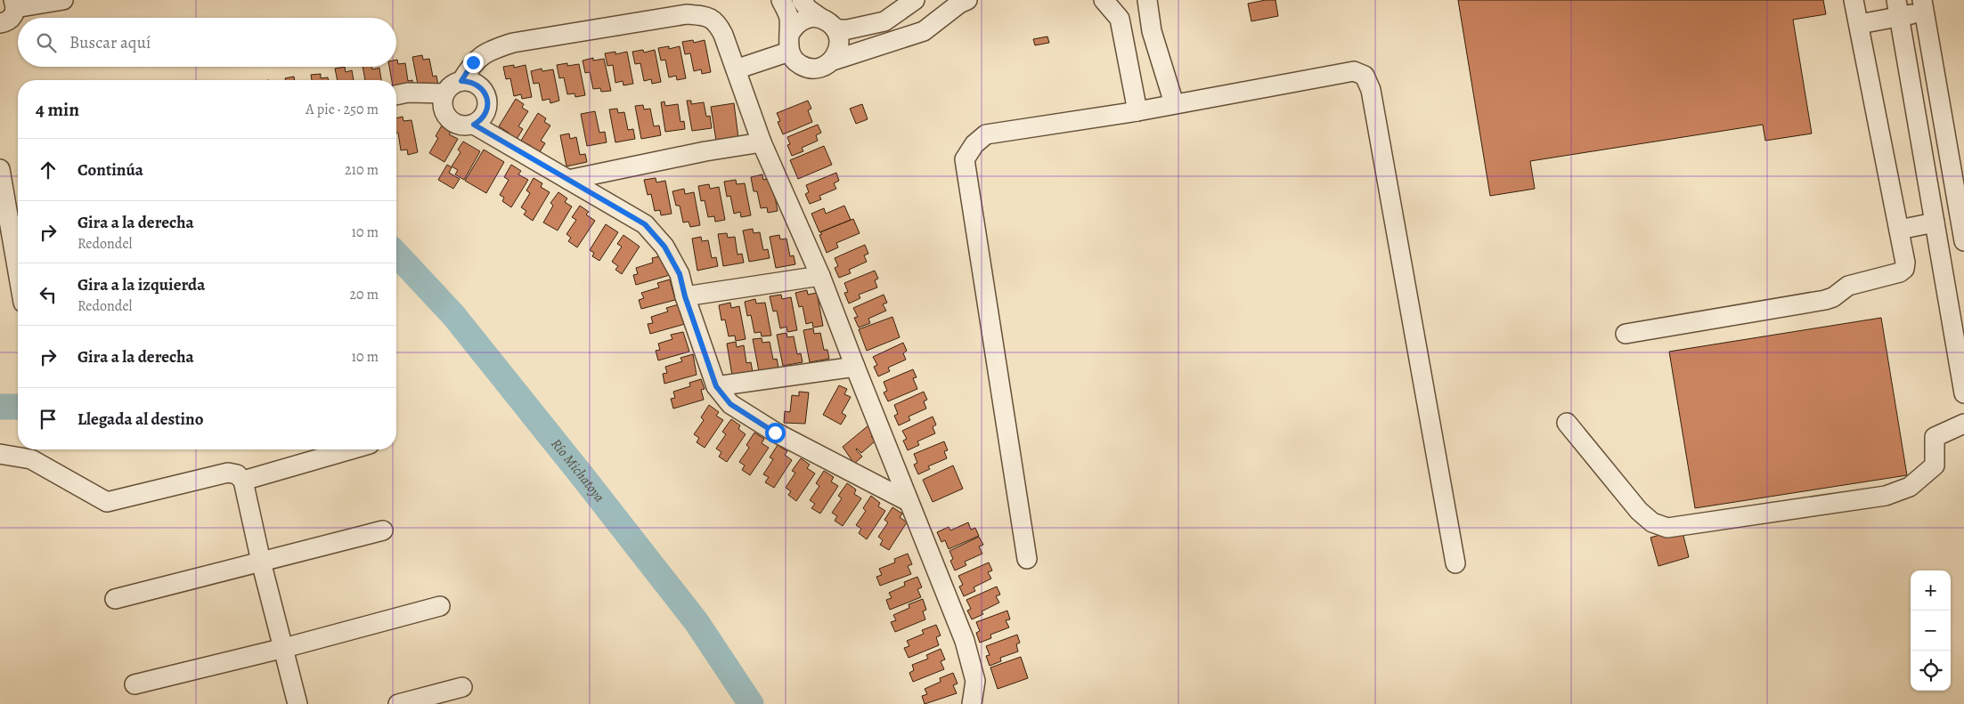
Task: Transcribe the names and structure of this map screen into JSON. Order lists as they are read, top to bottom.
{
  "water": ["Río Michatoya"],
  "page": {
    "search": "Buscar aquí",
    "heading": ["4 min", "A pie · 250 m"],
    "list": [
      ["Continúa", "210 m"],
      ["Gira a la derecha", "Redondel", "10 m"],
      ["Gira a la izquierda", "Redondel", "20 m"],
      ["Gira a la derecha", "10 m"],
      "Llegada al destino"
    ],
    "map_buttons": ["+", "−"]
  }
}
